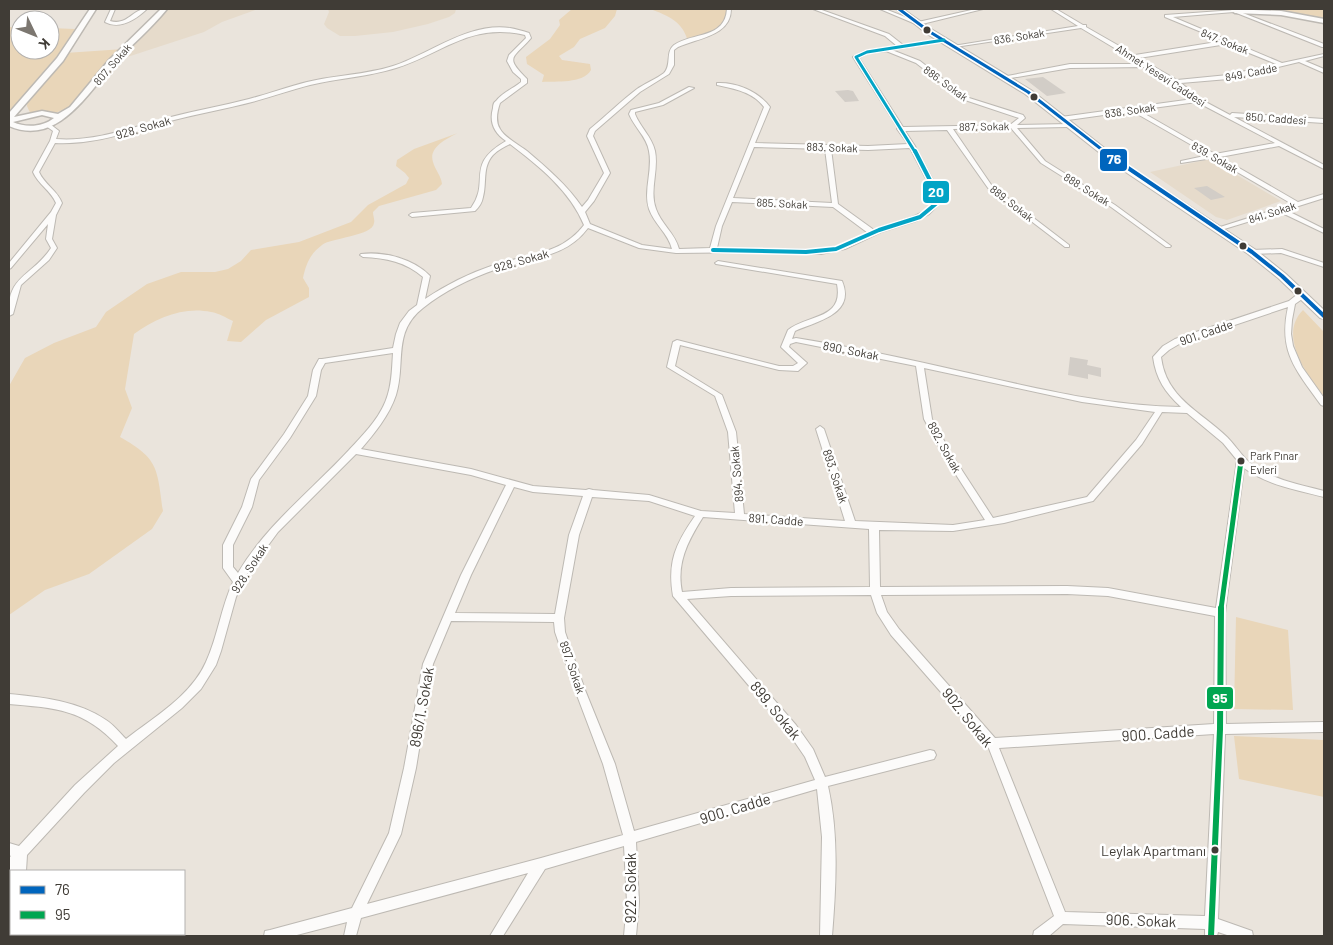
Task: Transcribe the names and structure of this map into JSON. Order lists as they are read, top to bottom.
{
  "streets": {
    "main road": ["807. Sokak"],
    "street": [
      "836. Sokak",
      "847. Sokak",
      "849. Cadde",
      "Ahmet Yesevi Caddesi",
      "886. Sokak",
      "838. Sokak",
      "850. Caddesi",
      "887. Sokak",
      "928. Sokak",
      "883. Sokak",
      "839. Sokak",
      "888. Sokak",
      "885. Sokak",
      "889. Sokak",
      "841. Sokak",
      "901. Cadde",
      "890. Sokak",
      "892. Sokak",
      "894. Sokak",
      "893. Sokak",
      "891. Cadde",
      "897. Sokak",
      "896/1. Sokak",
      "899. Sokak",
      "902. Sokak",
      "900. Cadde",
      "922. Sokak",
      "906. Sokak"
    ]
  },
  "crossings": [
    ["836. Sokak", "Ahmet Yesevi Caddesi"],
    ["847. Sokak", "849. Cadde"],
    ["849. Cadde", "Ahmet Yesevi Caddesi"],
    ["Ahmet Yesevi Caddesi", "838. Sokak"],
    ["Ahmet Yesevi Caddesi", "850. Caddesi"],
    ["886. Sokak", "887. Sokak"],
    ["886. Sokak", "888. Sokak"],
    ["838. Sokak", "887. Sokak"],
    ["838. Sokak", "839. Sokak"],
    ["887. Sokak", "888. Sokak"],
    ["887. Sokak", "889. Sokak"],
    ["928. Sokak", "891. Cadde"],
    ["839. Sokak", "841. Sokak"],
    ["901. Cadde", "890. Sokak"],
    ["890. Sokak", "892. Sokak"],
    ["890. Sokak", "891. Cadde"],
    ["892. Sokak", "891. Cadde"],
    ["894. Sokak", "891. Cadde"],
    ["893. Sokak", "891. Cadde"],
    ["891. Cadde", "897. Sokak"],
    ["891. Cadde", "896/1. Sokak"],
    ["891. Cadde", "902. Sokak"],
    ["897. Sokak", "900. Cadde"],
    ["897. Sokak", "922. Sokak"],
    ["896/1. Sokak", "900. Cadde"],
    ["899. Sokak", "900. Cadde"],
    ["902. Sokak", "900. Cadde"],
    ["902. Sokak", "906. Sokak"],
    ["900. Cadde", "922. Sokak"]
  ],
  "places": ["Park Pınar Evleri", "Leylak Apartmanı"],
  "lines": ["transit line 76", "transit line 20", "transit line 95"],
  "legend": ["76", "95"],
  "north": "bottom right"
}
